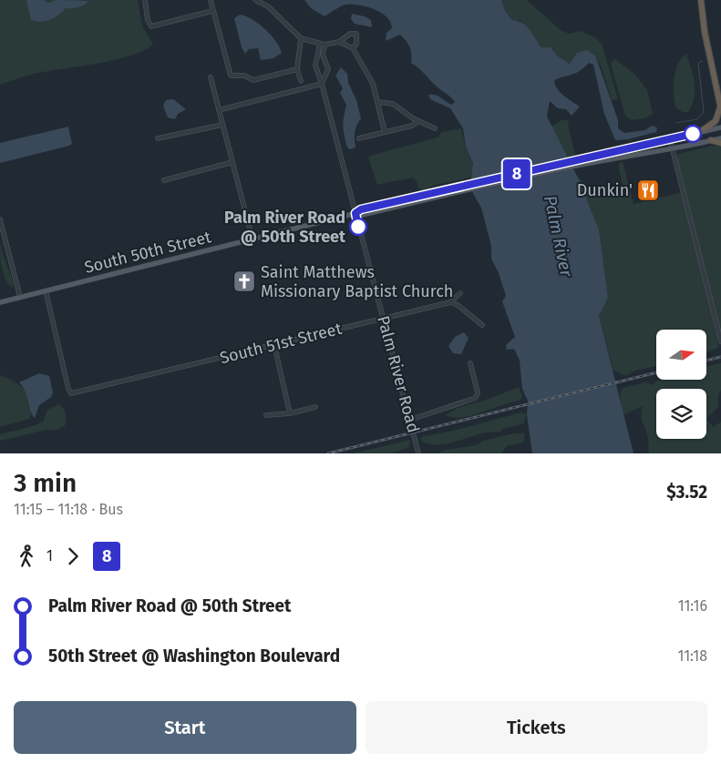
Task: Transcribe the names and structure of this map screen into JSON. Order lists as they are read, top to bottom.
{
  "streets": {
    "main road": ["South 50th Street"],
    "street": ["South 51st Street", "Palm River Road"]
  },
  "crossings": [
    ["South 50th Street", "South 51st Street"],
    ["South 50th Street", "Palm River Road"],
    ["South 51st Street", "Palm River Road"]
  ],
  "water": ["Palm River"],
  "places": {
    "restaurant": ["Dunkin'"],
    "other": ["Palm River Road @ 50th Street"],
    "church": ["Saint Matthews Missionary Baptist Church"]
  },
  "lines": ["bus line 8"],
  "north": "right",
  "page": {
    "on_map": "8",
    "heading": ["3 min", "11:15 – 11:18 · Bus", "$3.52"],
    "legs": ["1", "8"],
    "list": [
      {
        "name": "Palm River Road @ 50th Street",
        "value": "11:16"
      },
      {
        "name": "50th Street @ Washington Boulevard",
        "value": "11:18"
      }
    ],
    "buttons": ["Start", "Tickets"]
  }
}
